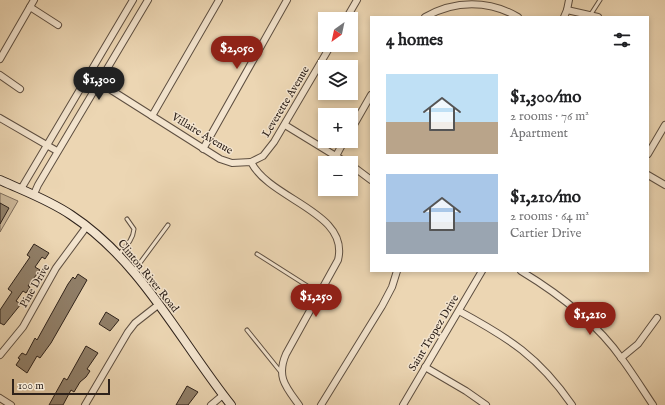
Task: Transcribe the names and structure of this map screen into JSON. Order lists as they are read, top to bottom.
{
  "streets": {
    "street": [
      "Leverette Avenue",
      "Villaire Avenue",
      "Clinton River Road",
      "Pine Drive",
      "Saint Tropez Drive"
    ]
  },
  "crossings": [
    ["Leverette Avenue", "Villaire Avenue"],
    ["Clinton River Road", "Pine Drive"]
  ],
  "scale_bar": "100 m",
  "north": "bottom left",
  "page": {
    "map_buttons": ["+", "−"],
    "heading": "4 homes",
    "price": [
      "$2,050",
      "$1,300",
      "$1,250",
      "$1,210"
    ],
    "list": [
      {
        "name": "$1,300/mo",
        "note": "2 rooms · 76 m² · Apartment"
      },
      {
        "name": "$1,210/mo",
        "note": "2 rooms · 64 m² · Cartier Drive"
      }
    ],
    "scale": "100 m"
  }
}
